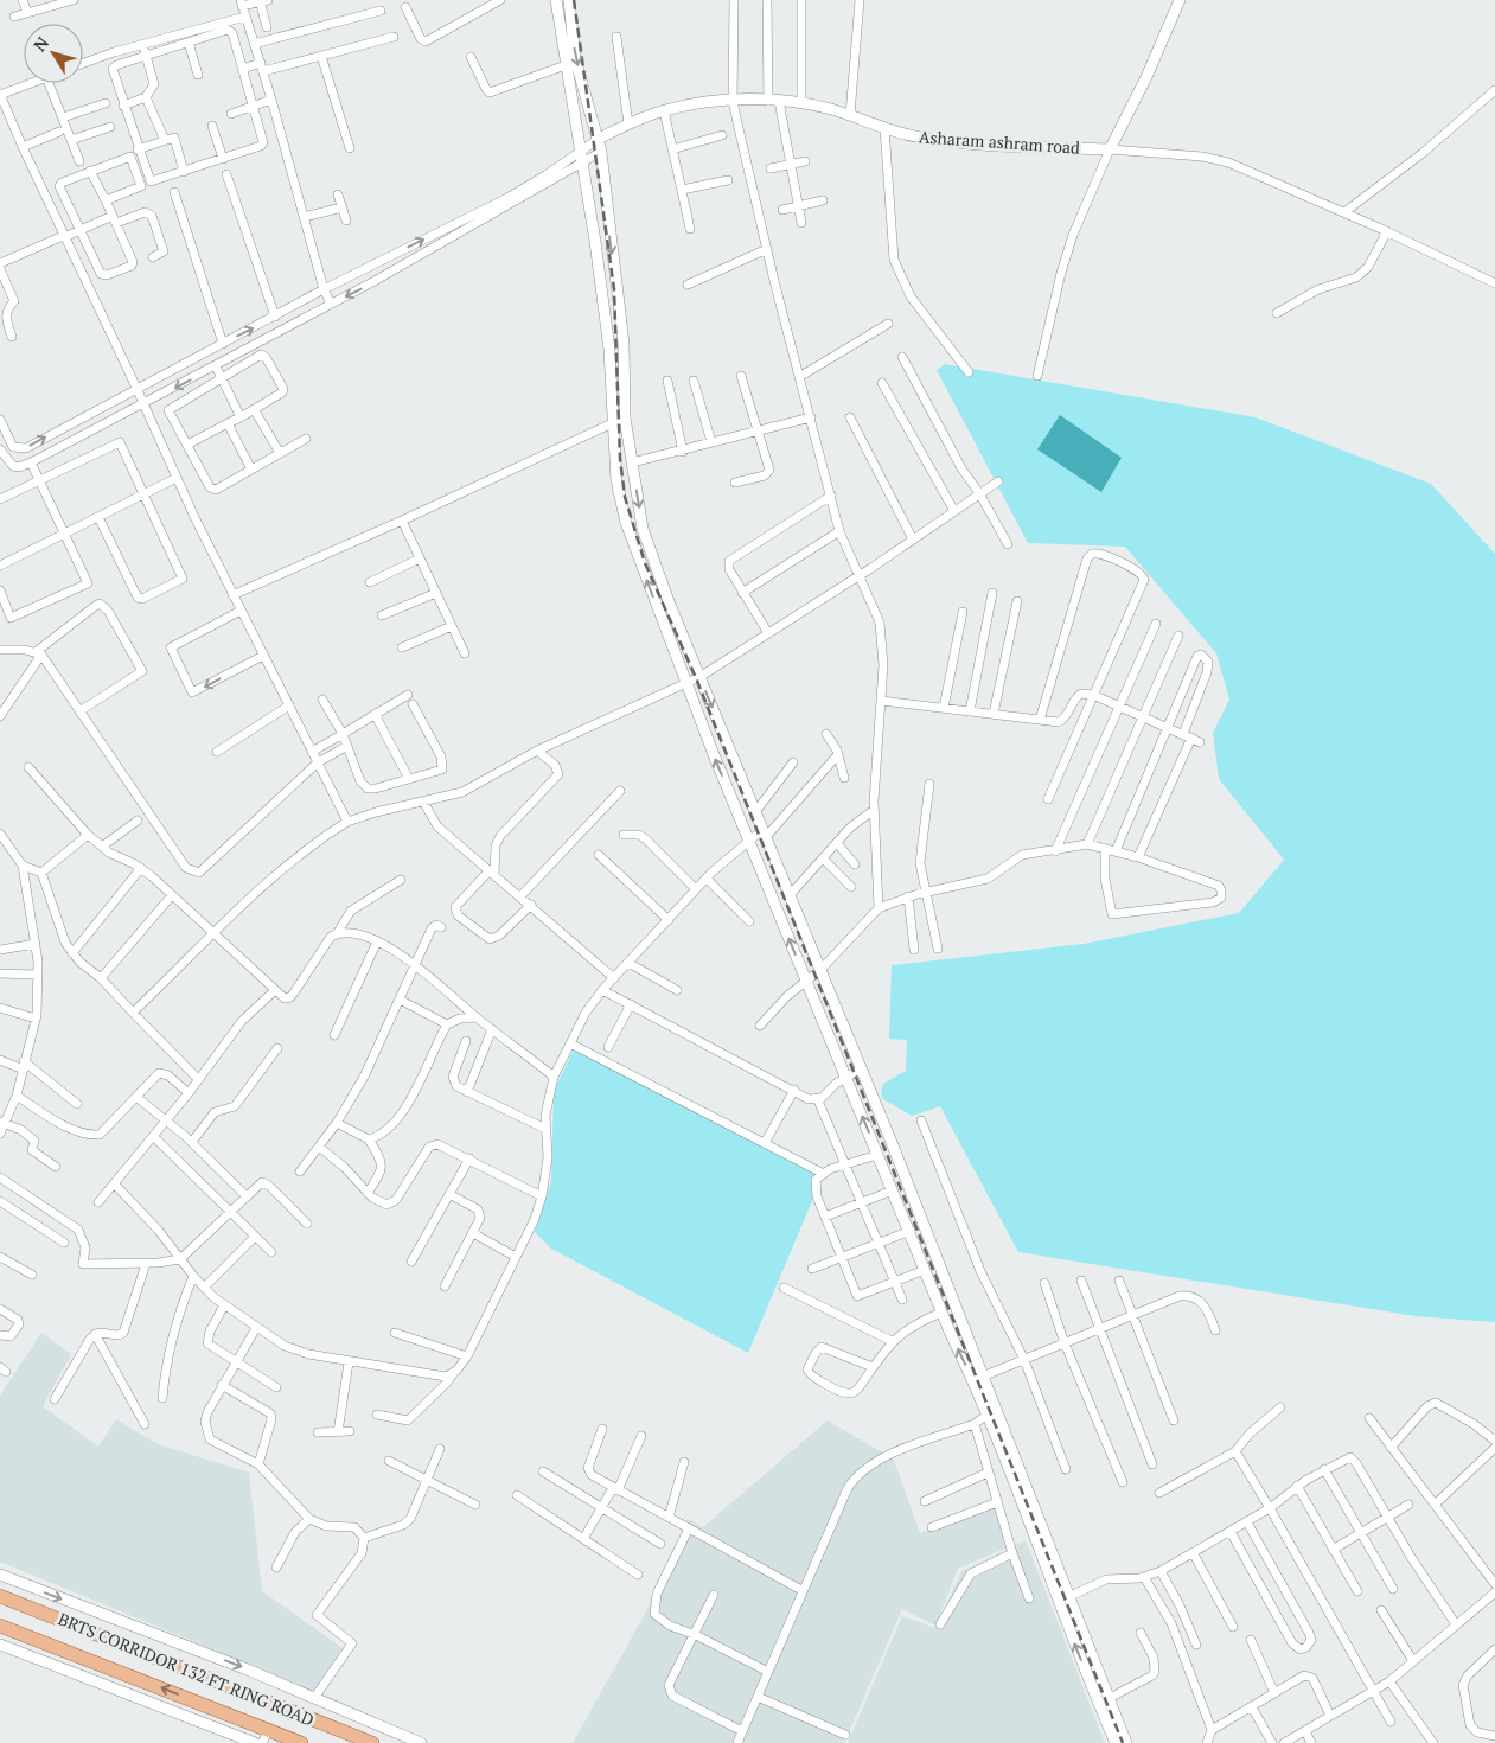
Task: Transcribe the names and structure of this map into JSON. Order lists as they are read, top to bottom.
{
  "streets": {
    "main road": ["BRTS CORRIDOR 132 FT RING ROAD"],
    "street": ["Asharam ashram road"]
  },
  "north": "top left"
}
